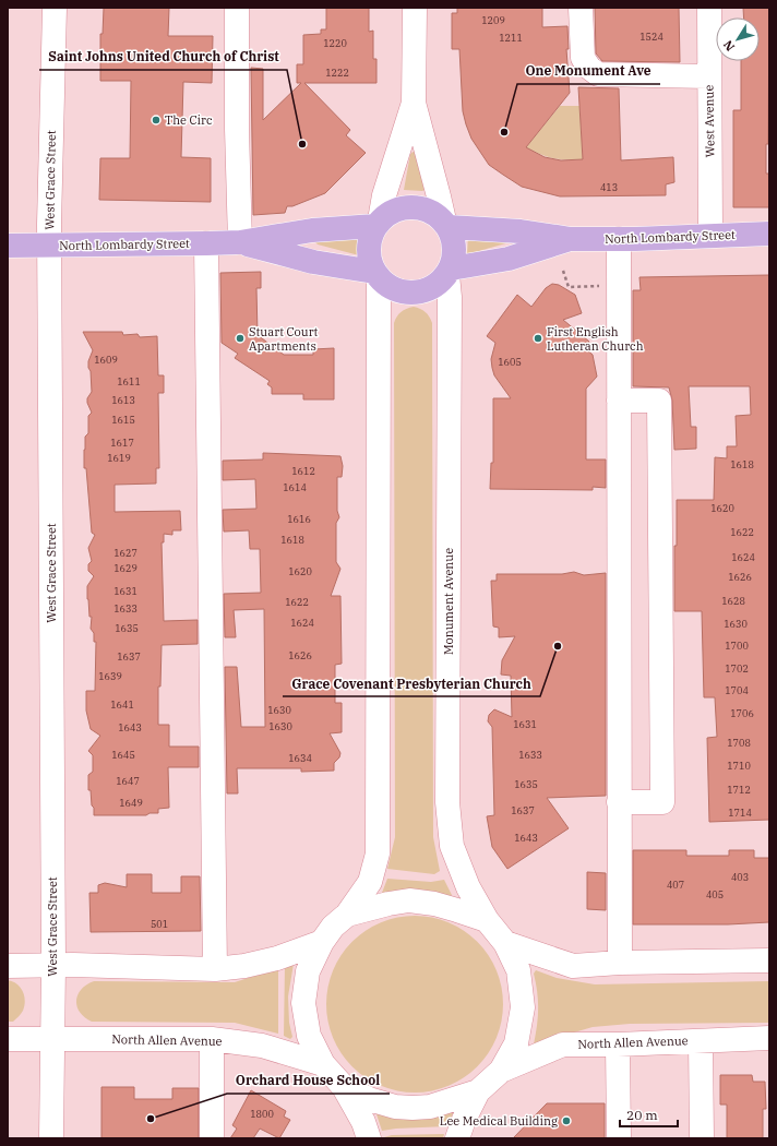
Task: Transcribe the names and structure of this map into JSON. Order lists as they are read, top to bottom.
{
  "streets": {
    "main road": ["North Lombardy Street"],
    "street": [
      "West Avenue",
      "West Grace Street",
      "Monument Avenue",
      "North Allen Avenue"
    ]
  },
  "crossings": [
    ["West Avenue", "North Lombardy Street"],
    ["West Grace Street", "North Lombardy Street"],
    ["West Grace Street", "North Allen Avenue"],
    ["North Lombardy Street", "Monument Avenue"],
    ["Monument Avenue", "North Allen Avenue"]
  ],
  "places": [
    "The Circ",
    "One Monument Ave",
    "Saint Johns United Church of Christ",
    "Stuart Court Apartments",
    "First English Lutheran Church",
    "Grace Covenant Presbyterian Church",
    "Orchard House School",
    "Lee Medical Building"
  ],
  "house_numbers": [
    "1209",
    "1524",
    "1211",
    "1220",
    "1222",
    "413",
    "1609",
    "1605",
    "1611",
    "1613",
    "1615",
    "1617",
    "1619",
    "1618",
    "1612",
    "1614",
    "1620",
    "1616",
    "1622",
    "1618",
    "1627",
    "1624",
    "1629",
    "1620",
    "1626",
    "1631",
    "1628",
    "1622",
    "1633",
    "1624",
    "1630",
    "1635",
    "1700",
    "1626",
    "1637",
    "1702",
    "1639",
    "1704",
    "1641",
    "1630",
    "1706",
    "1631",
    "1630",
    "1643",
    "1708",
    "1645",
    "1633",
    "1634",
    "1710",
    "1647",
    "1635",
    "1712",
    "1649",
    "1637",
    "1714",
    "1643",
    "403",
    "407",
    "405",
    "501",
    "1800"
  ],
  "scale_bar": "20 m",
  "north": "bottom left"
}
